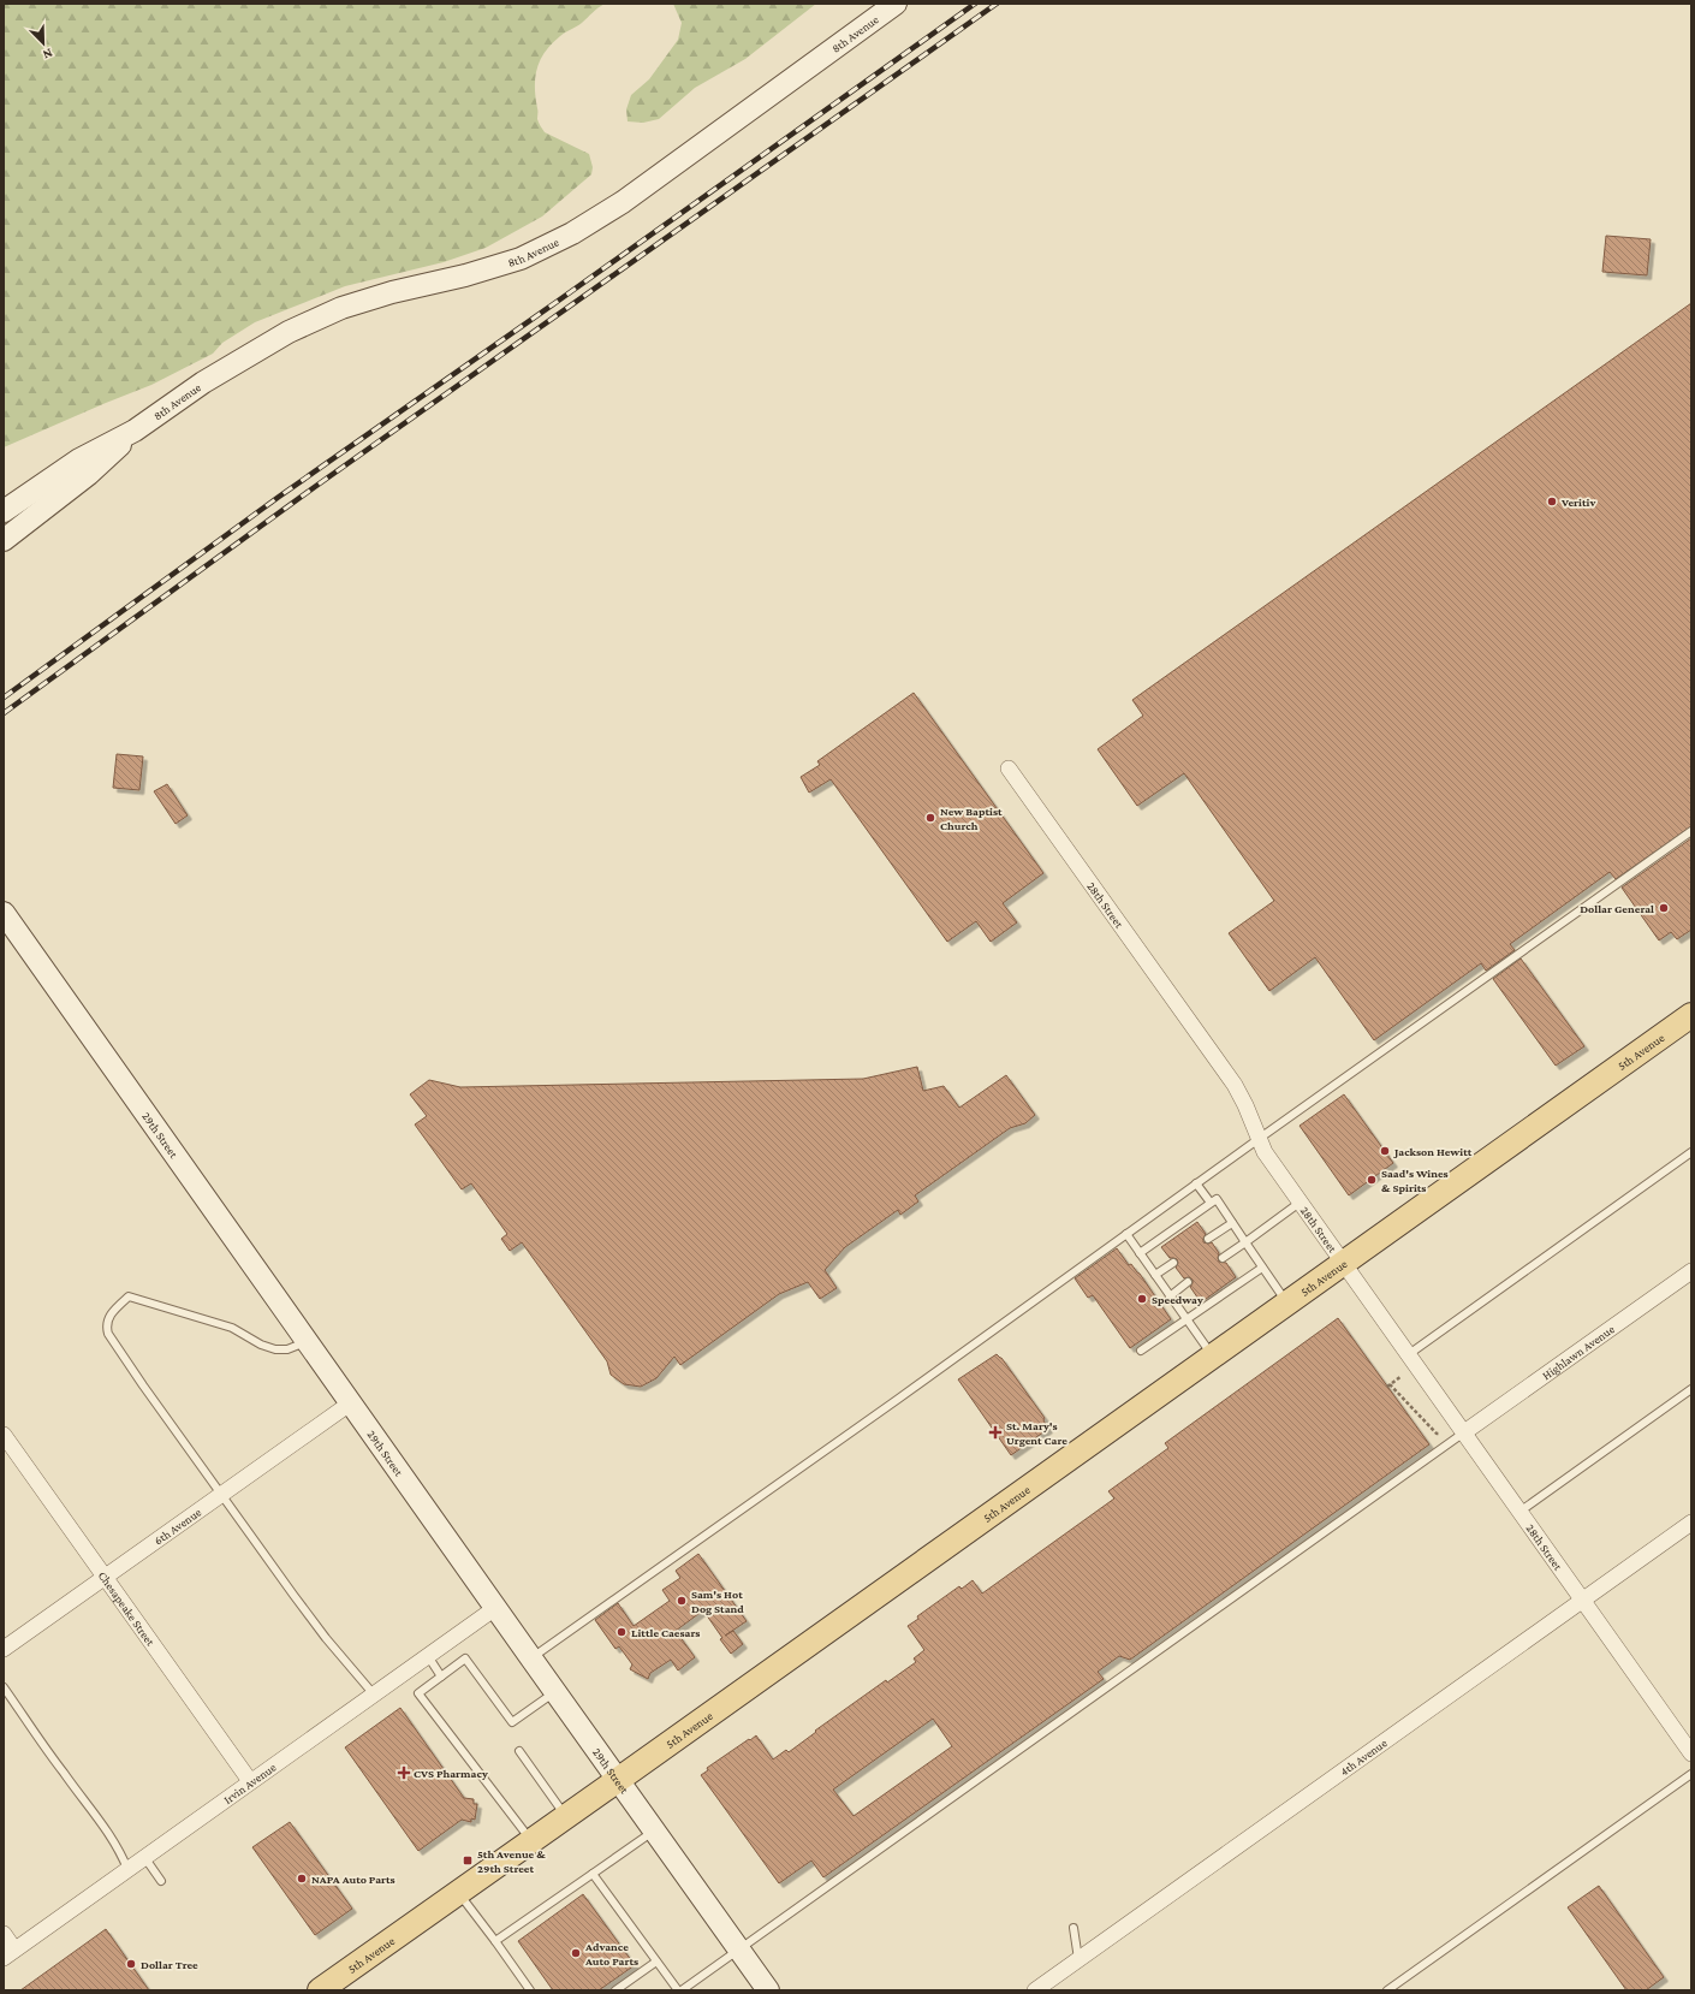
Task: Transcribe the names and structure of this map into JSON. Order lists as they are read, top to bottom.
{
  "streets": {
    "main road": ["8th Avenue", "5th Avenue", "29th Street"],
    "street": [
      "28th Street",
      "Highlawn Avenue",
      "6th Avenue",
      "Chesapeake Street",
      "4th Avenue",
      "Irvin Avenue"
    ]
  },
  "crossings": [
    ["28th Street", "5th Avenue"],
    ["28th Street", "Highlawn Avenue"],
    ["28th Street", "4th Avenue"],
    ["5th Avenue", "29th Street"],
    ["29th Street", "6th Avenue"],
    ["29th Street", "Irvin Avenue"],
    ["6th Avenue", "Chesapeake Street"],
    ["Chesapeake Street", "Irvin Avenue"]
  ],
  "places": {
    "other": [
      "Veritiv",
      "New Baptist Church",
      "Dollar General",
      "Jackson Hewitt",
      "Saad's Wines & Spirits",
      "Speedway",
      "Sam's Hot Dog Stand",
      "Little Caesars",
      "NAPA Auto Parts",
      "Advance Auto Parts",
      "Dollar Tree"
    ],
    "health": ["St. Mary's Urgent Care", "CVS Pharmacy"],
    "transit": ["5th Avenue & 29th Street"]
  },
  "north": "bottom right"
}
